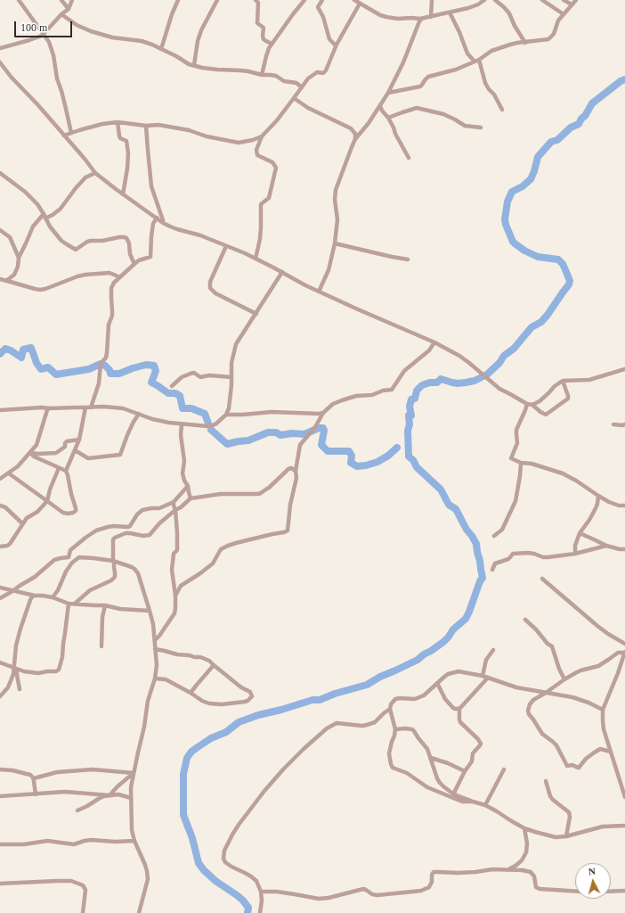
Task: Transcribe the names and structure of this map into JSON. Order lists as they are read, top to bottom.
{
  "scale_bar": "100 m",
  "north": "top"
}
